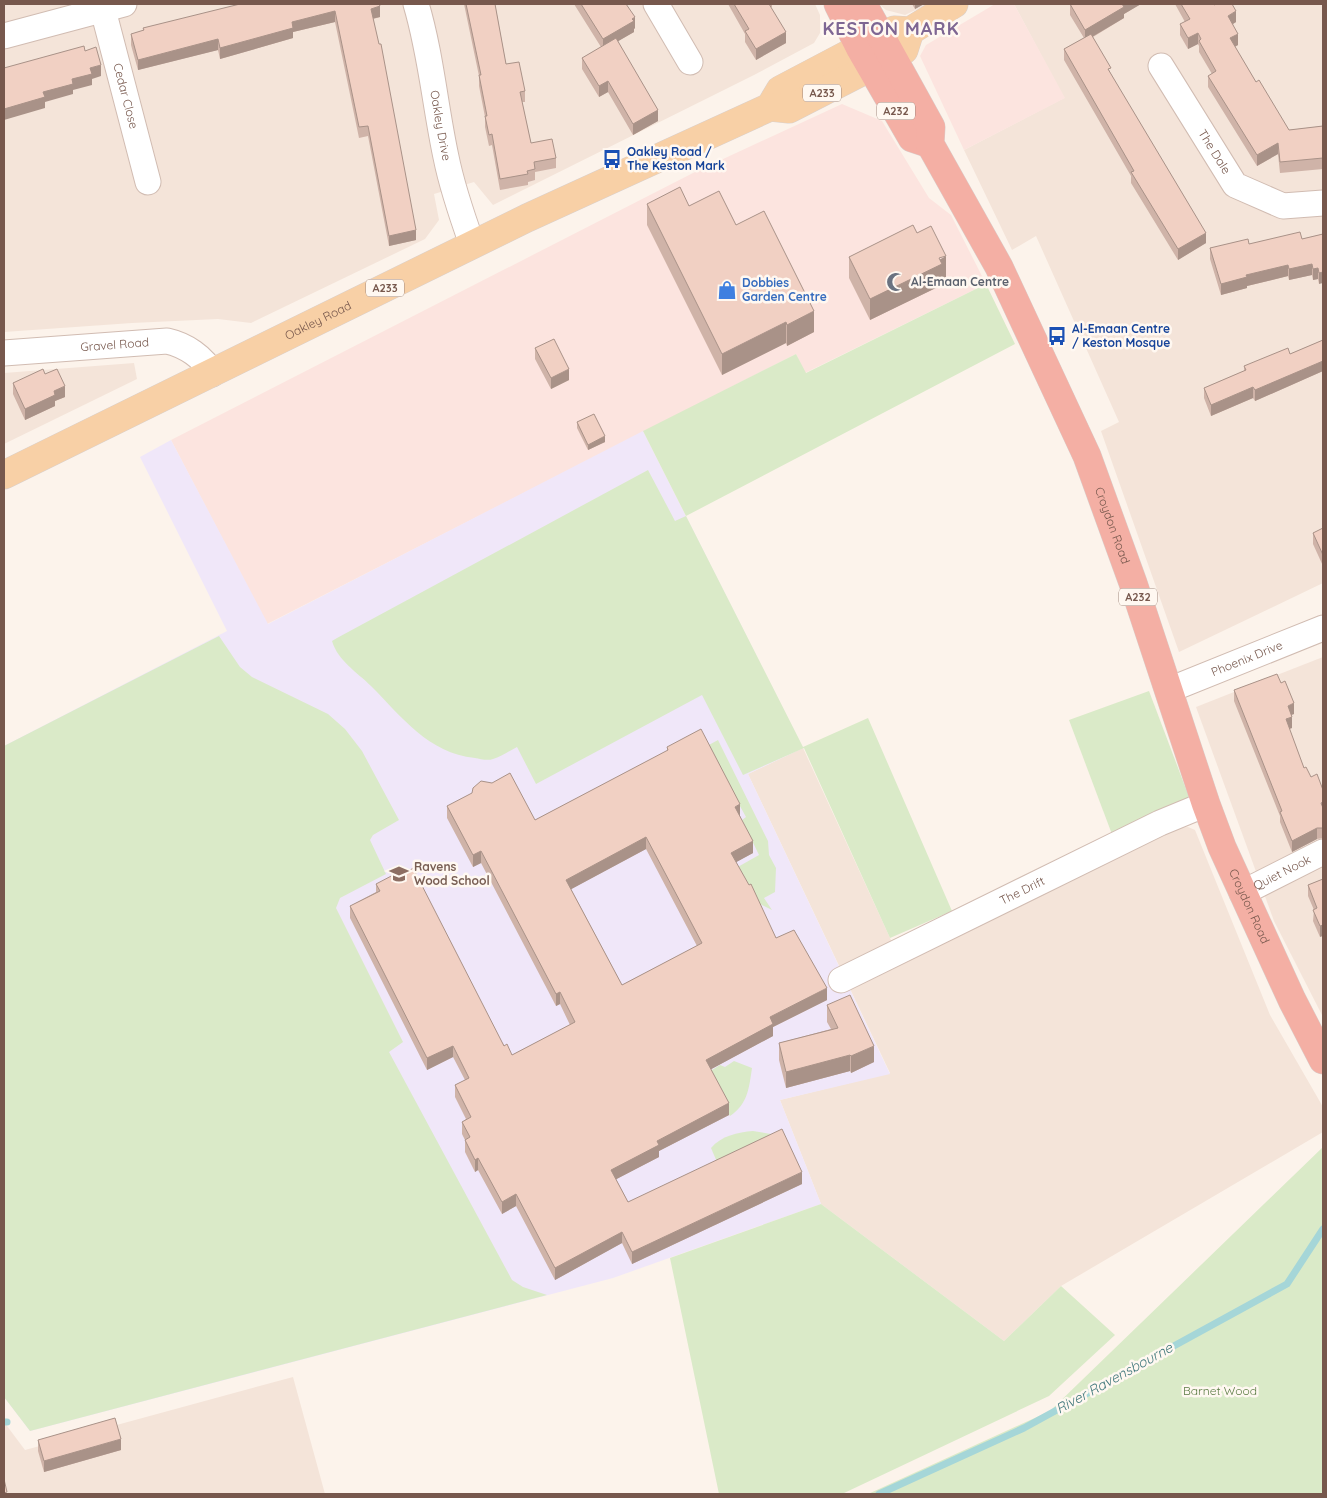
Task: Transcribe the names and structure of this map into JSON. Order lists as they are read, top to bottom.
{
  "streets": {
    "highway": ["A232", "Croydon Road"],
    "main road": ["A233", "Oakley Road"],
    "street": [
      "Cedar Close",
      "Oakley Drive",
      "The Dale",
      "Gravel Road",
      "Phoenix Drive",
      "Quiet Nook",
      "The Drift"
    ]
  },
  "crossings": [
    ["A233", "Oakley Road"],
    ["A233", "Croydon Road"],
    ["Oakley Drive", "Oakley Road"],
    ["Oakley Road", "Gravel Road"],
    ["Oakley Road", "Croydon Road"],
    ["Croydon Road", "Phoenix Drive"],
    ["Croydon Road", "Quiet Nook"],
    ["Croydon Road", "The Drift"]
  ],
  "districts": ["KESTON MARK"],
  "water": ["River Ravensbourne"],
  "parks": ["Barnet Wood"],
  "places": {
    "bus stop": ["Oakley Road / The Keston Mark", "Al-Emaan Centre / Keston Mosque"],
    "mosque": ["Al-Emaan Centre"],
    "shop": ["Dobbies Garden Centre"],
    "school or university": ["Ravens Wood School"]
  }
}
